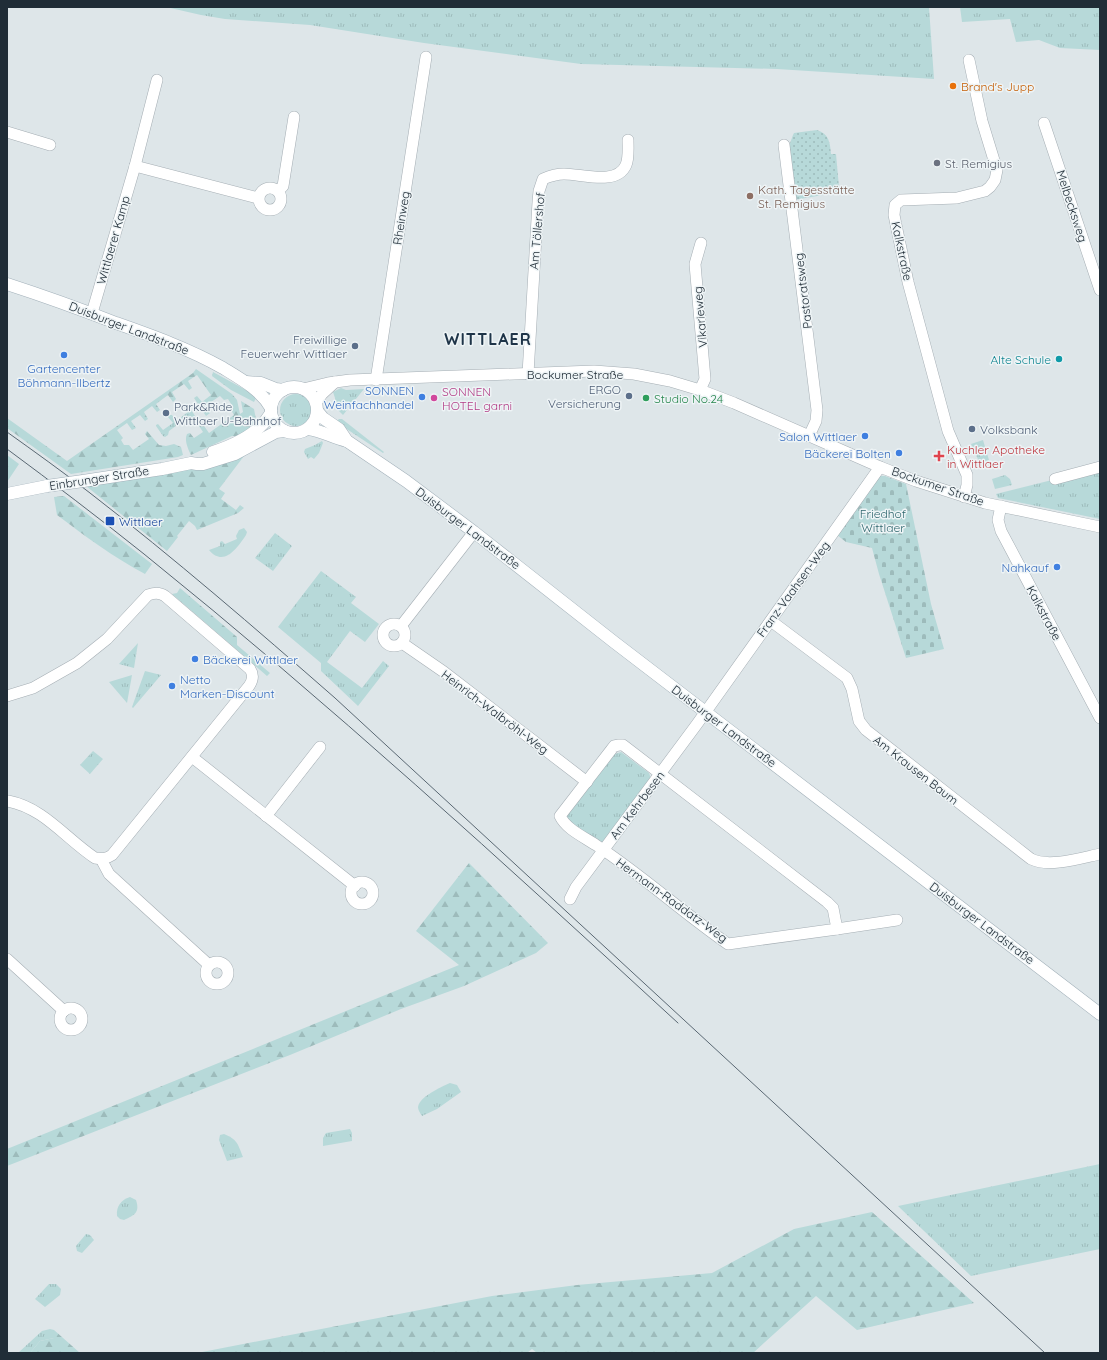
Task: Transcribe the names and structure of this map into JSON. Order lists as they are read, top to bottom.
{
  "streets": {
    "main road": ["Duisburger Landstraße", "Einbrunger Straße"],
    "street": [
      "Melbecksweg",
      "Rheinweg",
      "Am Töllershof",
      "Wittlaerer Kamp",
      "Kalkstraße",
      "Pastoratsweg",
      "Vikarieweg",
      "Bockumer Straße",
      "Franz-Vaahsen-Weg",
      "Heinrich-Walbröhl-Weg",
      "Am Krausen Baum",
      "Am Kehrbesen",
      "Hermann-Raddatz-Weg"
    ]
  },
  "crossings": [
    ["Rheinweg", "Bockumer Straße"],
    ["Am Töllershof", "Bockumer Straße"],
    ["Wittlaerer Kamp", "Duisburger Landstraße"],
    ["Kalkstraße", "Bockumer Straße"],
    ["Pastoratsweg", "Bockumer Straße"],
    ["Vikarieweg", "Bockumer Straße"],
    ["Duisburger Landstraße", "Bockumer Straße"],
    ["Duisburger Landstraße", "Einbrunger Straße"],
    ["Duisburger Landstraße", "Franz-Vaahsen-Weg"],
    ["Duisburger Landstraße", "Am Kehrbesen"],
    ["Bockumer Straße", "Einbrunger Straße"],
    ["Bockumer Straße", "Franz-Vaahsen-Weg"],
    ["Franz-Vaahsen-Weg", "Am Krausen Baum"],
    ["Franz-Vaahsen-Weg", "Am Kehrbesen"],
    ["Am Kehrbesen", "Hermann-Raddatz-Weg"]
  ],
  "districts": ["WITTLAER"],
  "parks": ["Friedhof Wittlaer"],
  "places": {
    "other": [
      "Brand's Jupp",
      "St. Remigius",
      "Kath. Tagesstätte St. Remigius",
      "Freiwillige Feuerwehr Wittlaer",
      "Gartencenter Böhmann-Ilbertz",
      "Alte Schule",
      "ERGO Versicherung",
      "SONNEN Weinfachhandel",
      "SONNEN HOTEL garni",
      "Studio No.24",
      "Park&Ride Wittlaer U-Bahnhof",
      "Volksbank",
      "Salon Wittlaer",
      "Bäckerei Bolten",
      "Nahkauf",
      "Bäckerei Wittlaer",
      "Netto Marken-Discount"
    ],
    "health": ["Kuchler Apotheke in Wittlaer"],
    "transit": ["Wittlaer"]
  }
}
